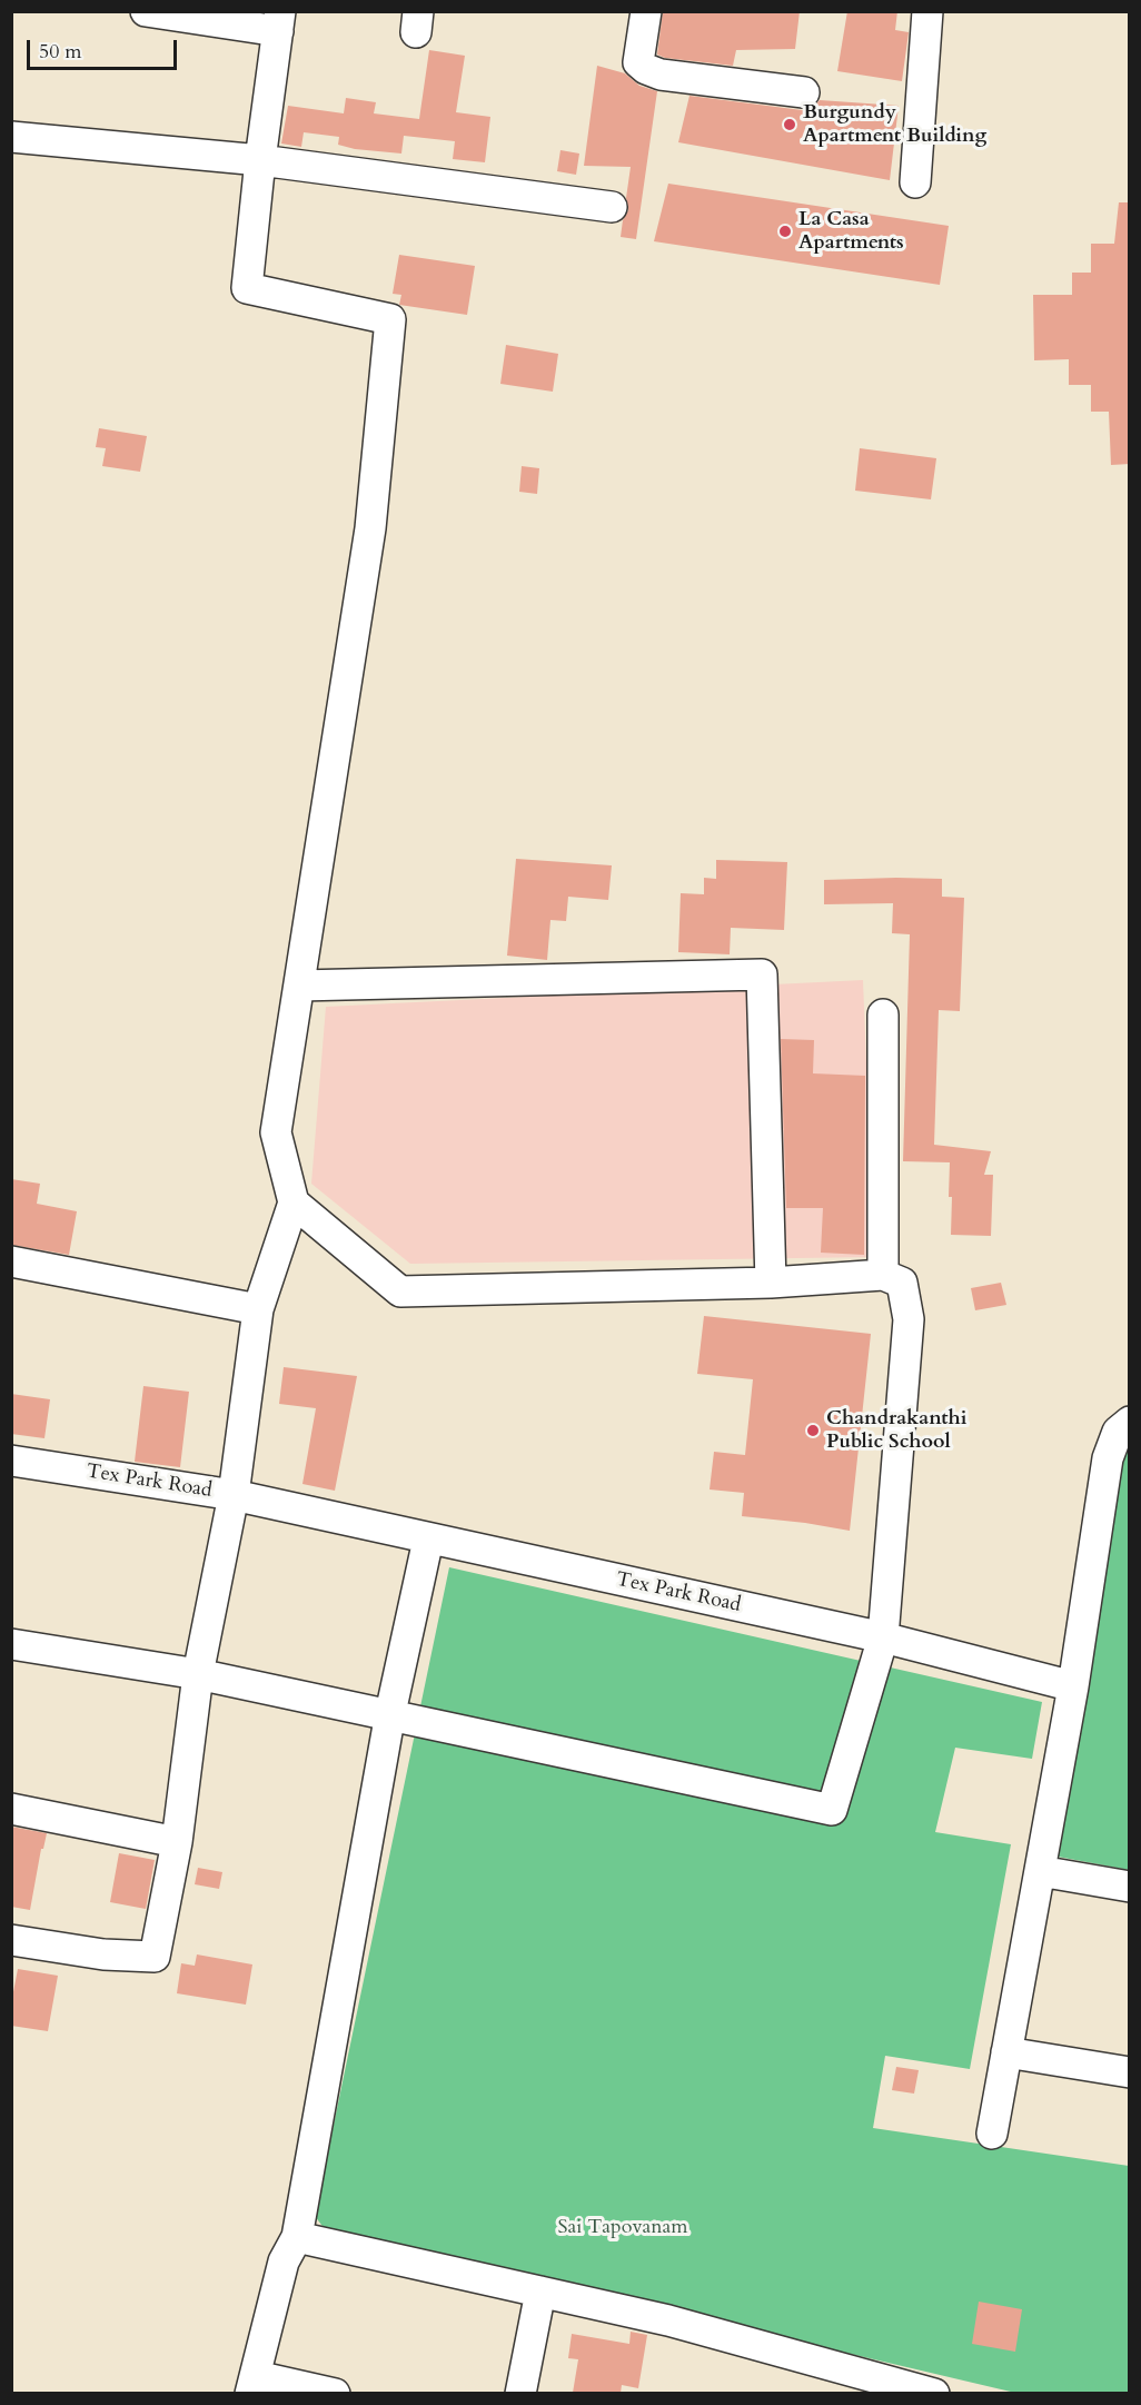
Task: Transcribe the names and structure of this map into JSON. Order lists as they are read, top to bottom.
{
  "streets": {
    "street": ["Tex Park Road"]
  },
  "parks": ["Sai Tapovanam"],
  "places": ["Burgundy Apartment Building", "La Casa Apartments", "Chandrakanthi Public School"],
  "scale_bar": "50 m"
}
